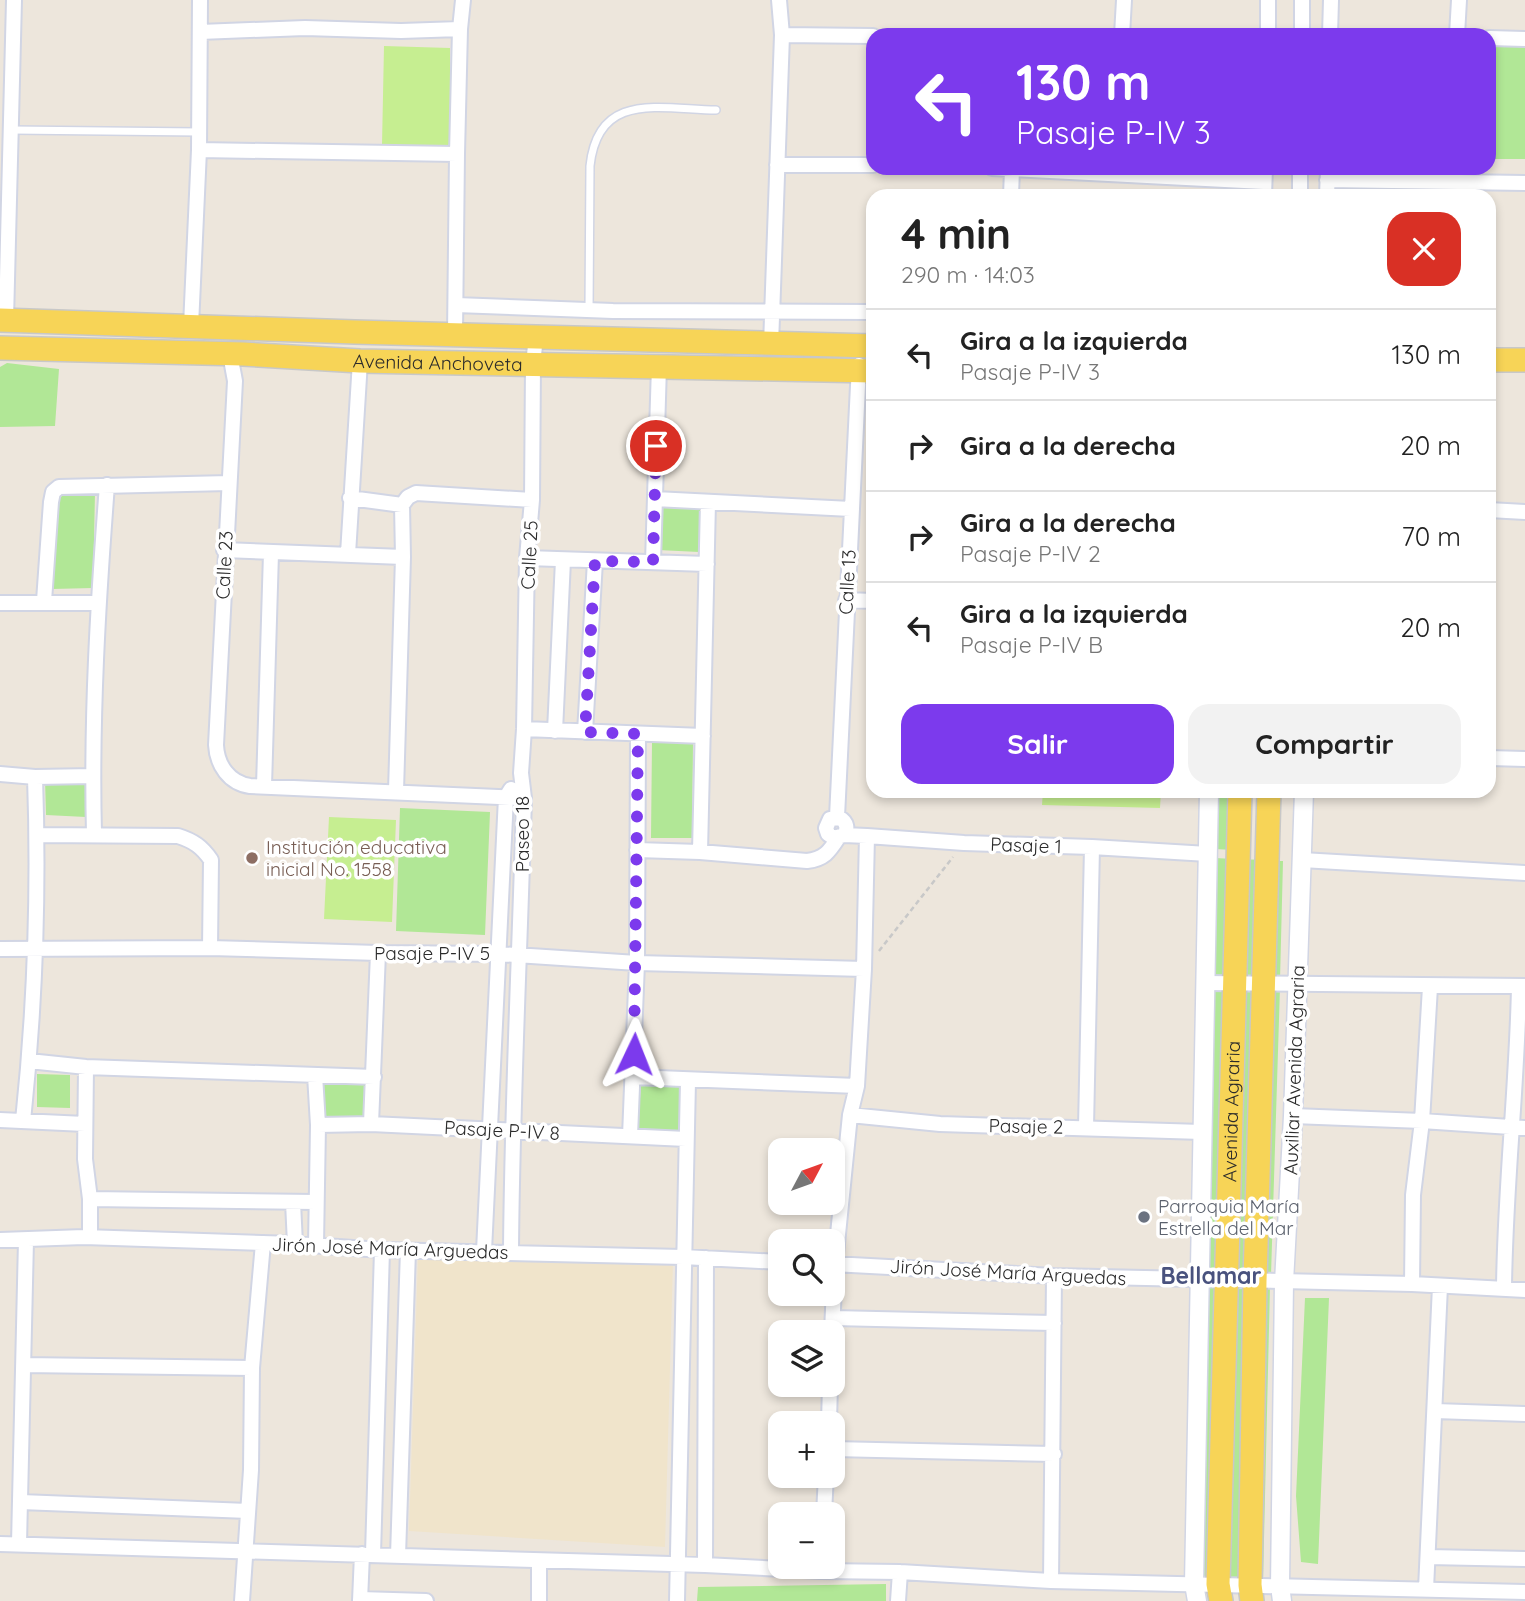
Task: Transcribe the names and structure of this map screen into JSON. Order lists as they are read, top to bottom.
{
  "streets": {
    "main road": ["Avenida Anchoveta", "Avenida Agraria"],
    "street": [
      "Calle 25",
      "Calle 23",
      "Calle 13",
      "Paseo 18",
      "Pasaje 1",
      "Pasaje P-IV 5",
      "Auxiliar Avenida Agraria",
      "Pasaje 2",
      "Pasaje P-IV 8",
      "Jirón José María Arguedas"
    ]
  },
  "crossings": [
    ["Avenida Anchoveta", "Calle 25"],
    ["Avenida Anchoveta", "Calle 23"],
    ["Avenida Anchoveta", "Calle 13"],
    ["Calle 25", "Paseo 18"],
    ["Calle 13", "Pasaje 1"],
    ["Paseo 18", "Pasaje P-IV 5"],
    ["Paseo 18", "Pasaje P-IV 8"],
    ["Paseo 18", "Jirón José María Arguedas"],
    ["Auxiliar Avenida Agraria", "Jirón José María Arguedas"],
    ["Avenida Agraria", "Jirón José María Arguedas"]
  ],
  "districts": ["Bellamar"],
  "places": ["Institución educativa inicial No. 1558", "Parroquia María Estrella del Mar"],
  "north": "top right",
  "page": {
    "turn": ["130 m", "Pasaje P-IV 3"],
    "heading": ["4 min", "290 m · 14:03"],
    "list": [
      {
        "name": "Gira a la izquierda",
        "note": "Pasaje P-IV 3",
        "value": "130 m"
      },
      {
        "name": "Gira a la derecha",
        "value": "20 m"
      },
      {
        "name": "Gira a la derecha",
        "note": "Pasaje P-IV 2",
        "value": "70 m"
      },
      {
        "name": "Gira a la izquierda",
        "note": "Pasaje P-IV B",
        "value": "20 m"
      }
    ],
    "buttons": ["Salir", "Compartir"],
    "map_buttons": ["+", "−"]
  }
}
